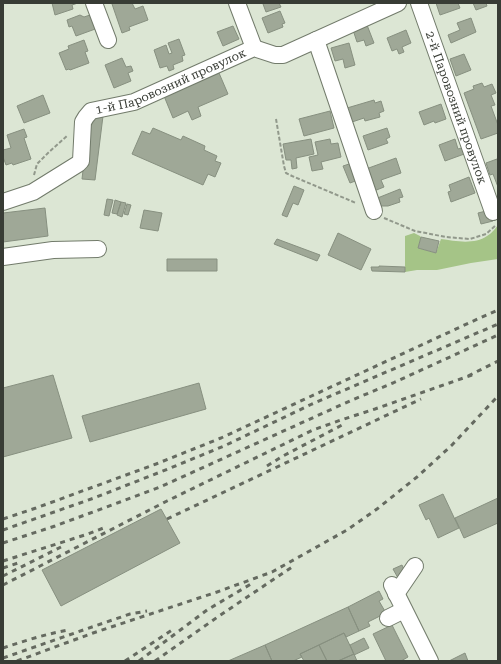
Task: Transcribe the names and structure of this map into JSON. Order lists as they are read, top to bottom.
{
  "streets": {
    "street": ["1-й Паровозний провулок", "2-й Паровозний провулок"]
  }
}
